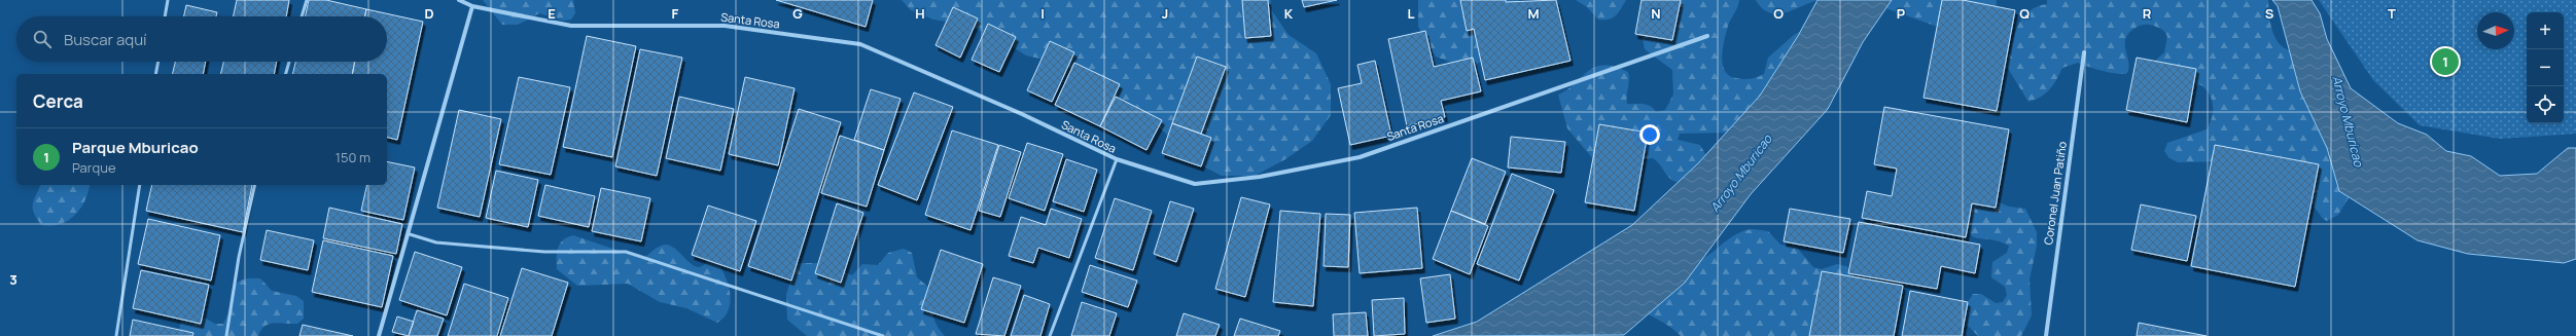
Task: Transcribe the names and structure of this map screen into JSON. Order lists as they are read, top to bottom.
{
  "streets": {
    "street": ["Santa Rosa", "Coronel Juan Patiño"]
  },
  "water": ["Arroyo Mburicao"],
  "north": "right",
  "page": {
    "map_buttons": ["+", "−"],
    "search": "Buscar aquí",
    "pins": "1",
    "heading": "Cerca",
    "list": [
      {
        "mark": "1",
        "name": "Parque Mburicao",
        "note": "Parque",
        "value": "150 m"
      }
    ]
  },
  "grid": {
    "columns": [
      "D",
      "E",
      "F",
      "G",
      "H",
      "I",
      "J",
      "K",
      "L",
      "M",
      "N",
      "O",
      "P",
      "Q",
      "R",
      "S",
      "T"
    ],
    "rows": ["3"]
  }
}
